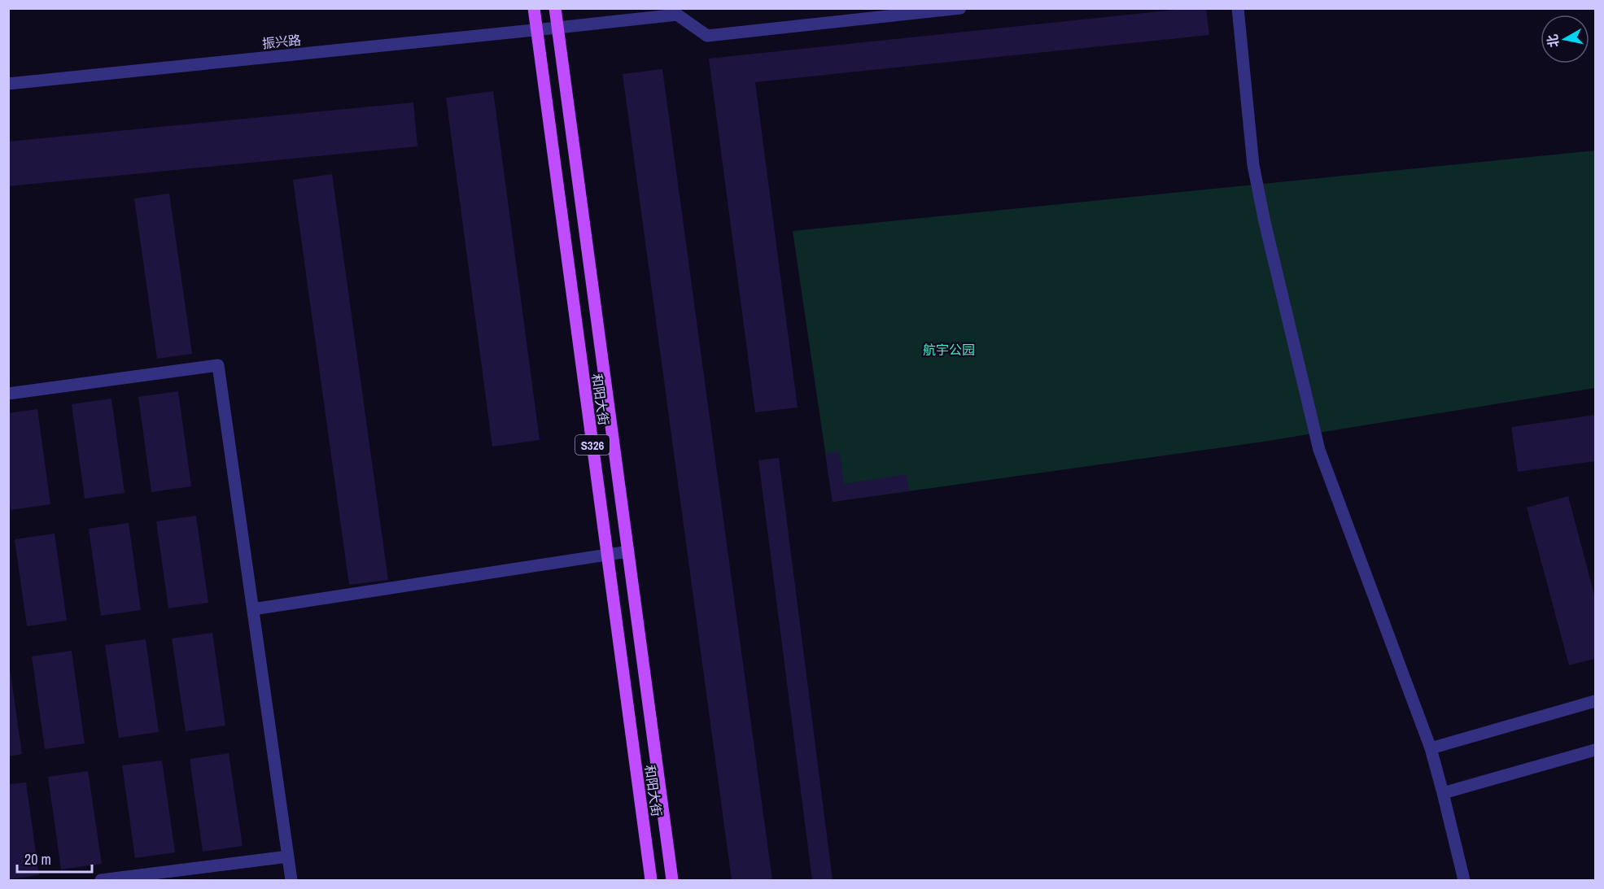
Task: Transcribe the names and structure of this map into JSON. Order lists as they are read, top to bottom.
{
  "streets": {
    "main road": ["和阳大街", "S326"],
    "street": ["振兴路"]
  },
  "crossings": [
    ["振兴路", "和阳大街"]
  ],
  "parks": ["航宇公园"],
  "scale_bar": "20 m",
  "north": "left"
}
